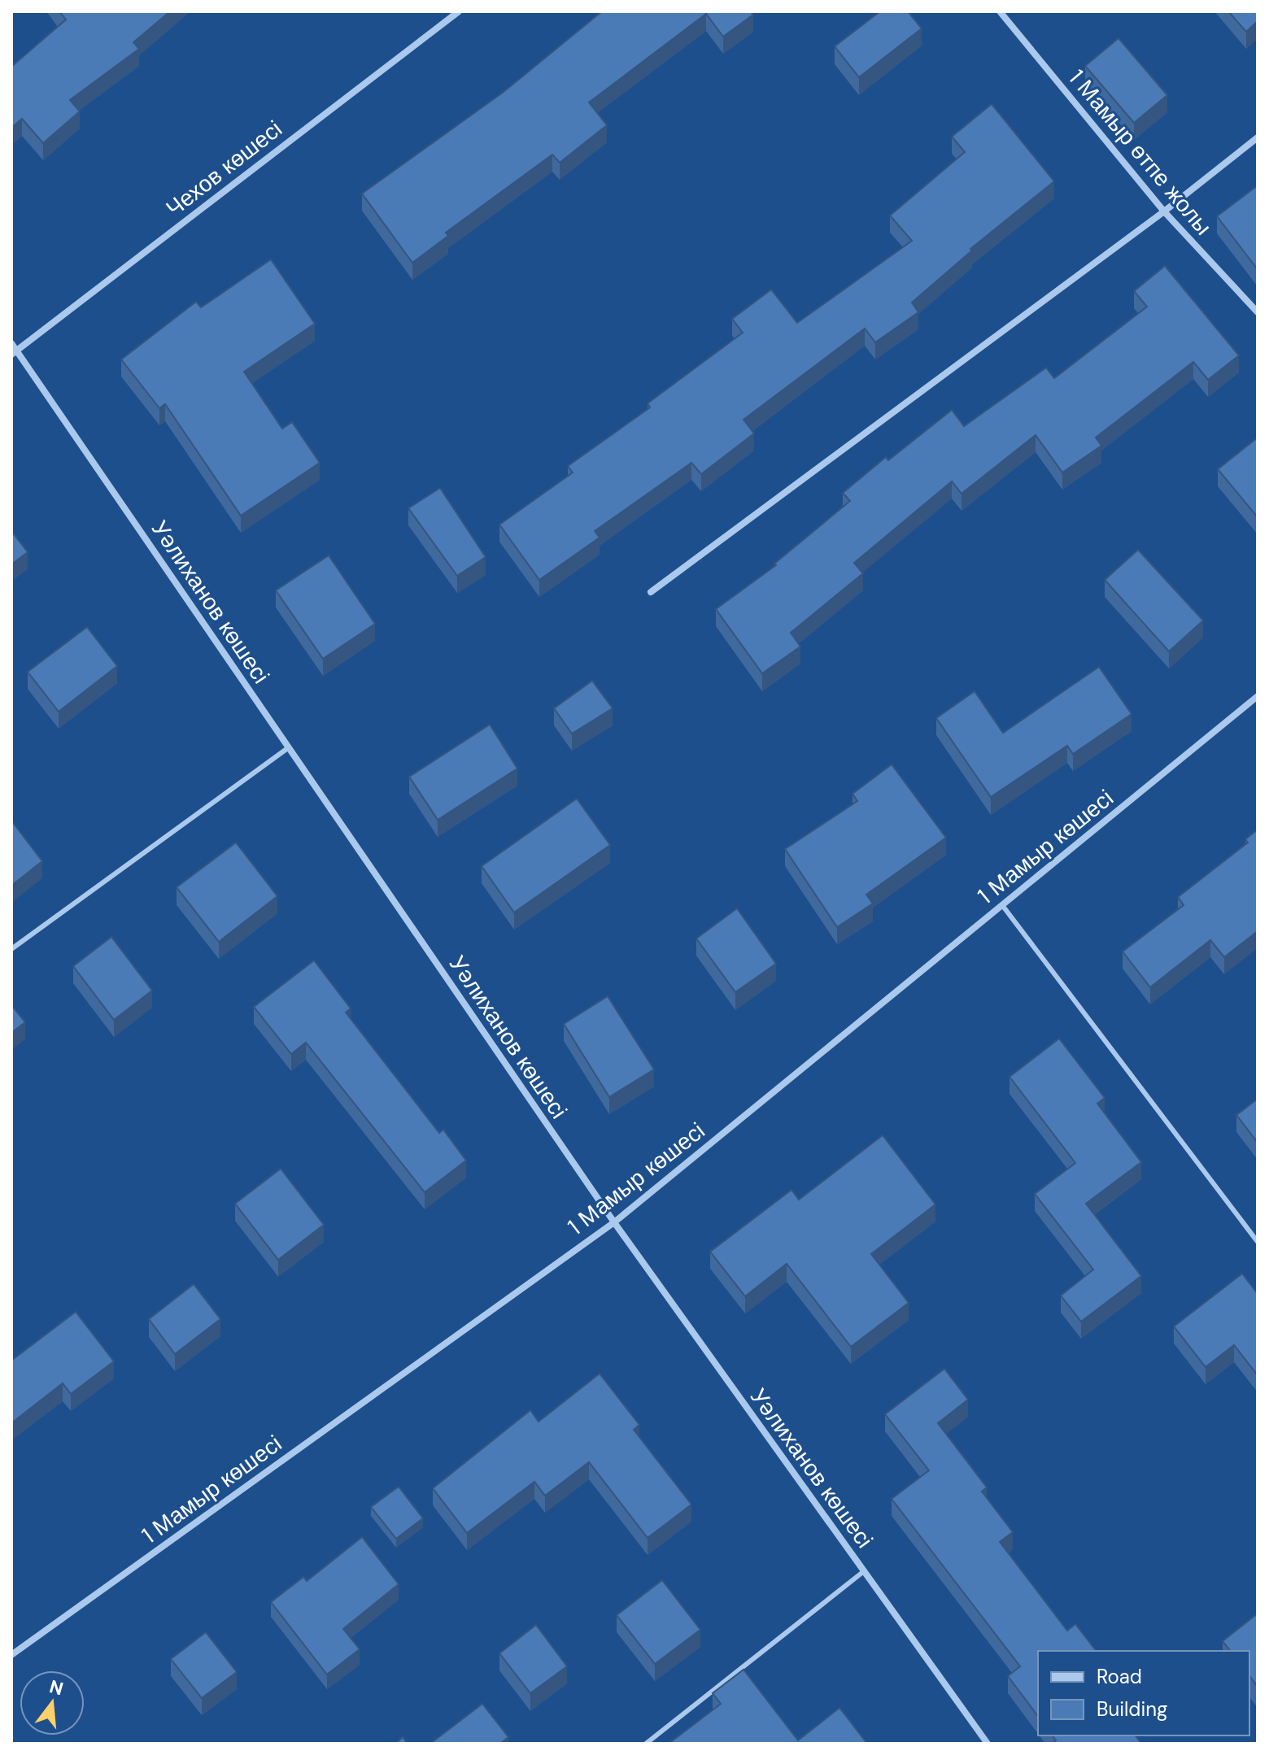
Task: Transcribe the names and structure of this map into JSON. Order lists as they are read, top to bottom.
{
  "streets": {
    "street": [
      "1 Мамыр өтпе жолы",
      "Чехов көшесі",
      "Уәлиханов көшесі",
      "1 Мамыр көшесі"
    ]
  },
  "crossings": [
    ["Чехов көшесі", "Уәлиханов көшесі"],
    ["Уәлиханов көшесі", "1 Мамыр көшесі"]
  ],
  "legend": ["Road", "Building"],
  "north": "top"
}
